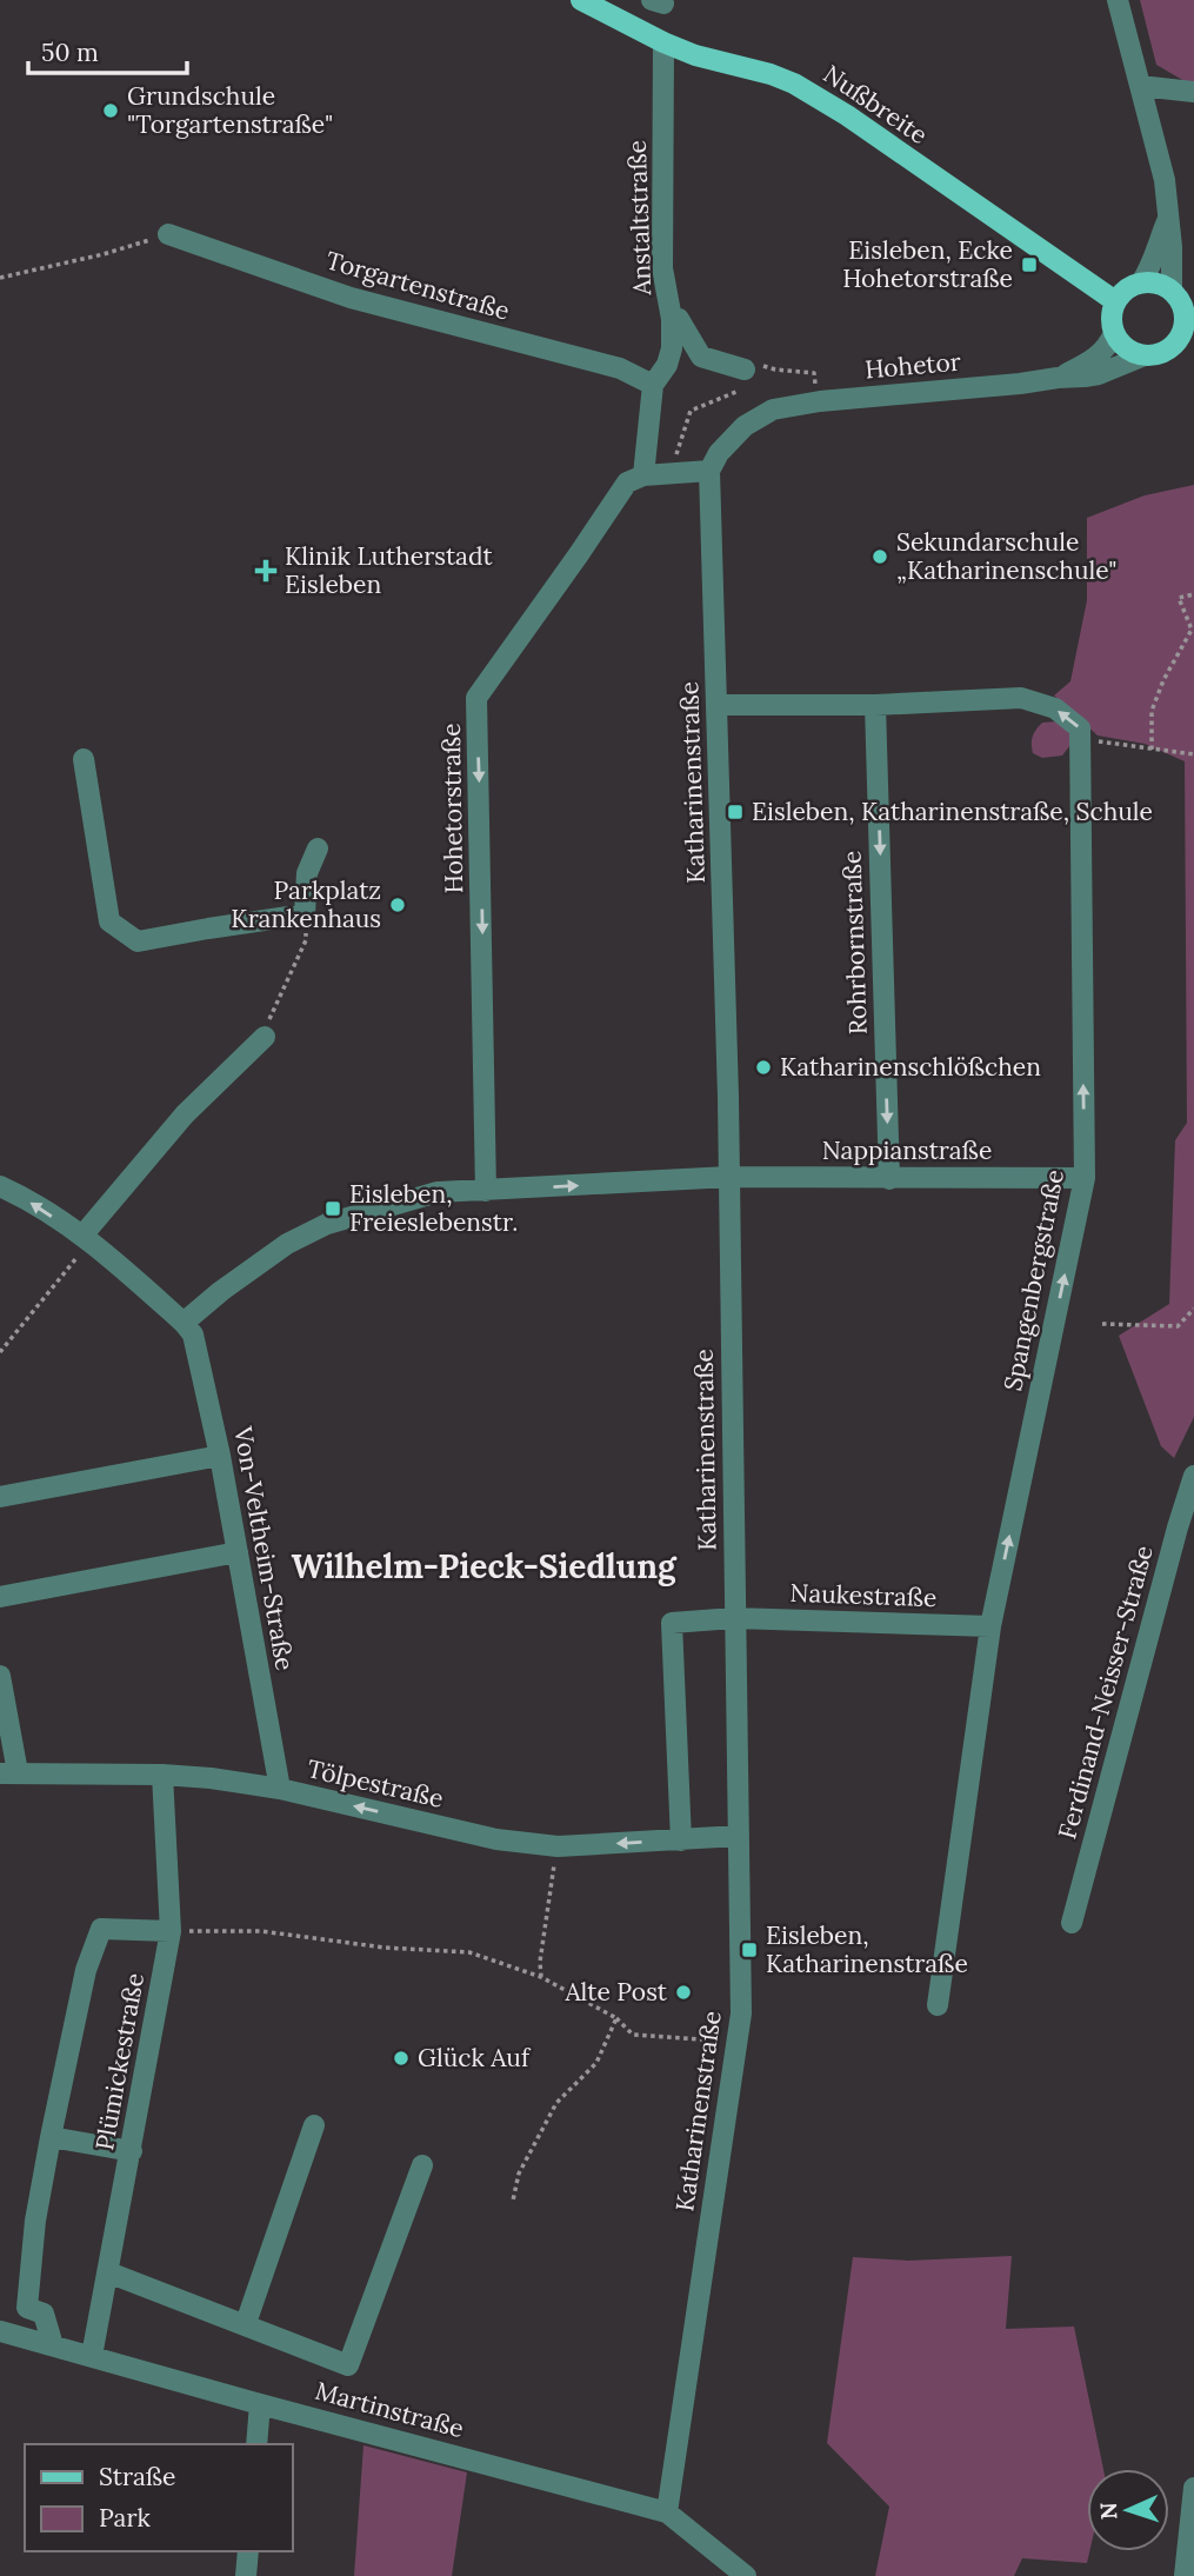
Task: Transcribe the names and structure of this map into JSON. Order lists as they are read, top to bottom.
{
  "streets": {
    "main road": ["Nußbreite"],
    "street": [
      "Anstaltstraße",
      "Torgartenstraße",
      "Hohetor",
      "Katharinenstraße",
      "Hohetorstraße",
      "Rohrbornstraße",
      "Nappianstraße",
      "Spangenbergstraße",
      "Von-Veltheim-Straße",
      "Naukestraße",
      "Ferdinand-Neisser-Straße",
      "Tölpestraße",
      "Plümickestraße",
      "Martinstraße"
    ]
  },
  "crossings": [
    ["Nußbreite", "Anstaltstraße"],
    ["Nußbreite", "Hohetor"],
    ["Anstaltstraße", "Torgartenstraße"],
    ["Hohetor", "Katharinenstraße"],
    ["Katharinenstraße", "Nappianstraße"],
    ["Katharinenstraße", "Naukestraße"],
    ["Katharinenstraße", "Tölpestraße"],
    ["Katharinenstraße", "Martinstraße"],
    ["Hohetorstraße", "Nappianstraße"],
    ["Rohrbornstraße", "Nappianstraße"],
    ["Nappianstraße", "Spangenbergstraße"],
    ["Nappianstraße", "Von-Veltheim-Straße"],
    ["Spangenbergstraße", "Naukestraße"],
    ["Von-Veltheim-Straße", "Tölpestraße"],
    ["Naukestraße", "Tölpestraße"],
    ["Tölpestraße", "Plümickestraße"],
    ["Plümickestraße", "Martinstraße"]
  ],
  "one_way": [
    "Hohetorstraße",
    "Rohrbornstraße",
    "Spangenbergstraße",
    "Tölpestraße"
  ],
  "districts": ["Wilhelm-Pieck-Siedlung"],
  "places": {
    "other": [
      "Grundschule \"Torgartenstraße\"",
      "Sekundarschule „Katharinenschule\"",
      "Parkplatz Krankenhaus",
      "Katharinenschlößchen",
      "Alte Post",
      "Glück Auf"
    ],
    "transit": [
      "Eisleben, Ecke Hohetorstraße",
      "Eisleben, Katharinenstraße, Schule",
      "Eisleben, Freieslebenstr.",
      "Eisleben, Katharinenstraße"
    ],
    "health": ["Klinik Lutherstadt Eisleben"]
  },
  "legend": ["Straße", "Park"],
  "scale_bar": "50 m",
  "north": "left"
}
